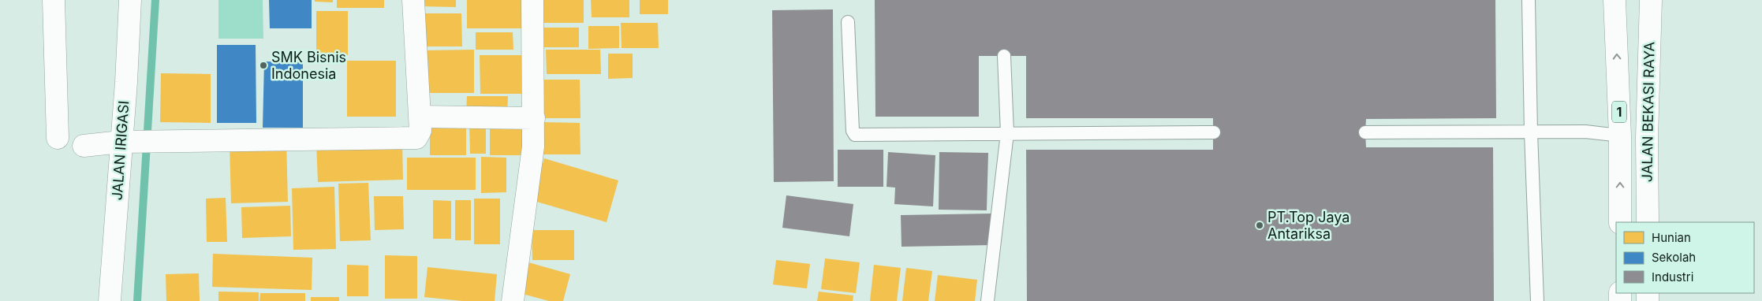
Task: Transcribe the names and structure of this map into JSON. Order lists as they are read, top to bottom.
{
  "streets": {
    "main road": ["1", "JALAN BEKASI RAYA", "JALAN IRIGASI"]
  },
  "places": ["SMK Bisnis Indonesia", "PT.Top Jaya Antariksa"],
  "legend": ["Hunian", "Sekolah", "Industri"]
}
